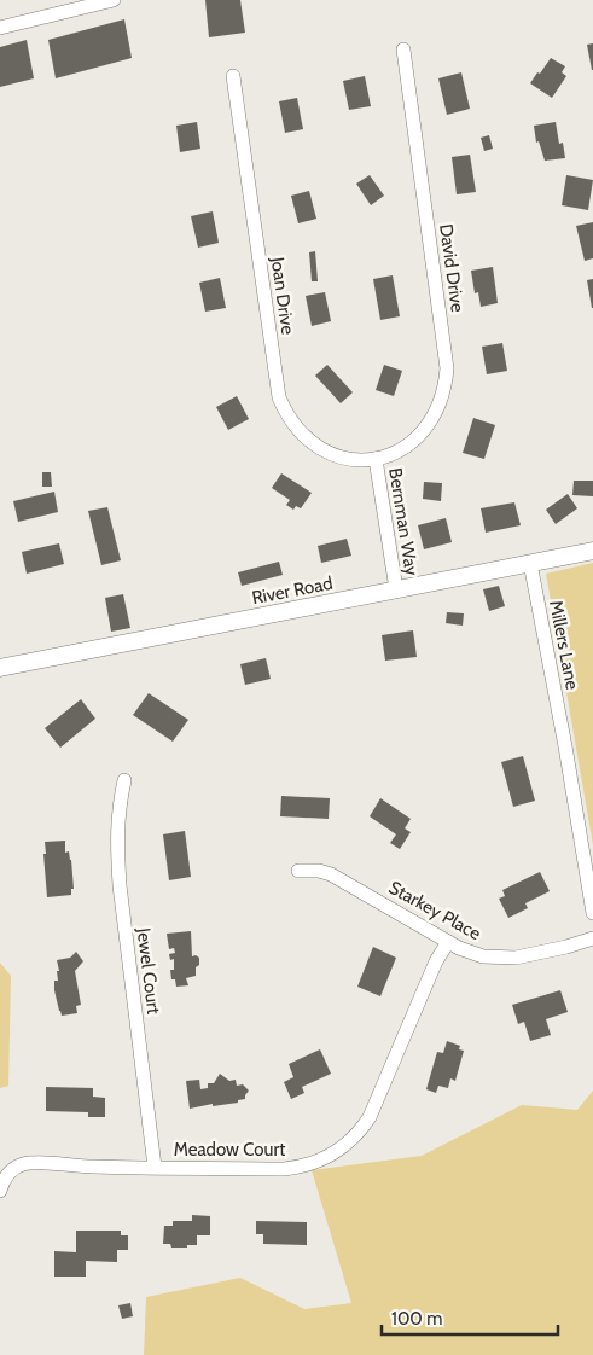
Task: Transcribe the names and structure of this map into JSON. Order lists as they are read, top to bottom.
{
  "streets": {
    "street": [
      "David Drive",
      "Joan Drive",
      "Bernman Way",
      "River Road",
      "Millers Lane",
      "Starkey Place",
      "Jewel Court",
      "Meadow Court"
    ]
  },
  "crossings": [
    ["David Drive", "Joan Drive"],
    ["David Drive", "Bernman Way"],
    ["Joan Drive", "Bernman Way"],
    ["Bernman Way", "River Road"],
    ["River Road", "Millers Lane"],
    ["Starkey Place", "Meadow Court"],
    ["Jewel Court", "Meadow Court"]
  ],
  "scale_bar": "100 m"
}
